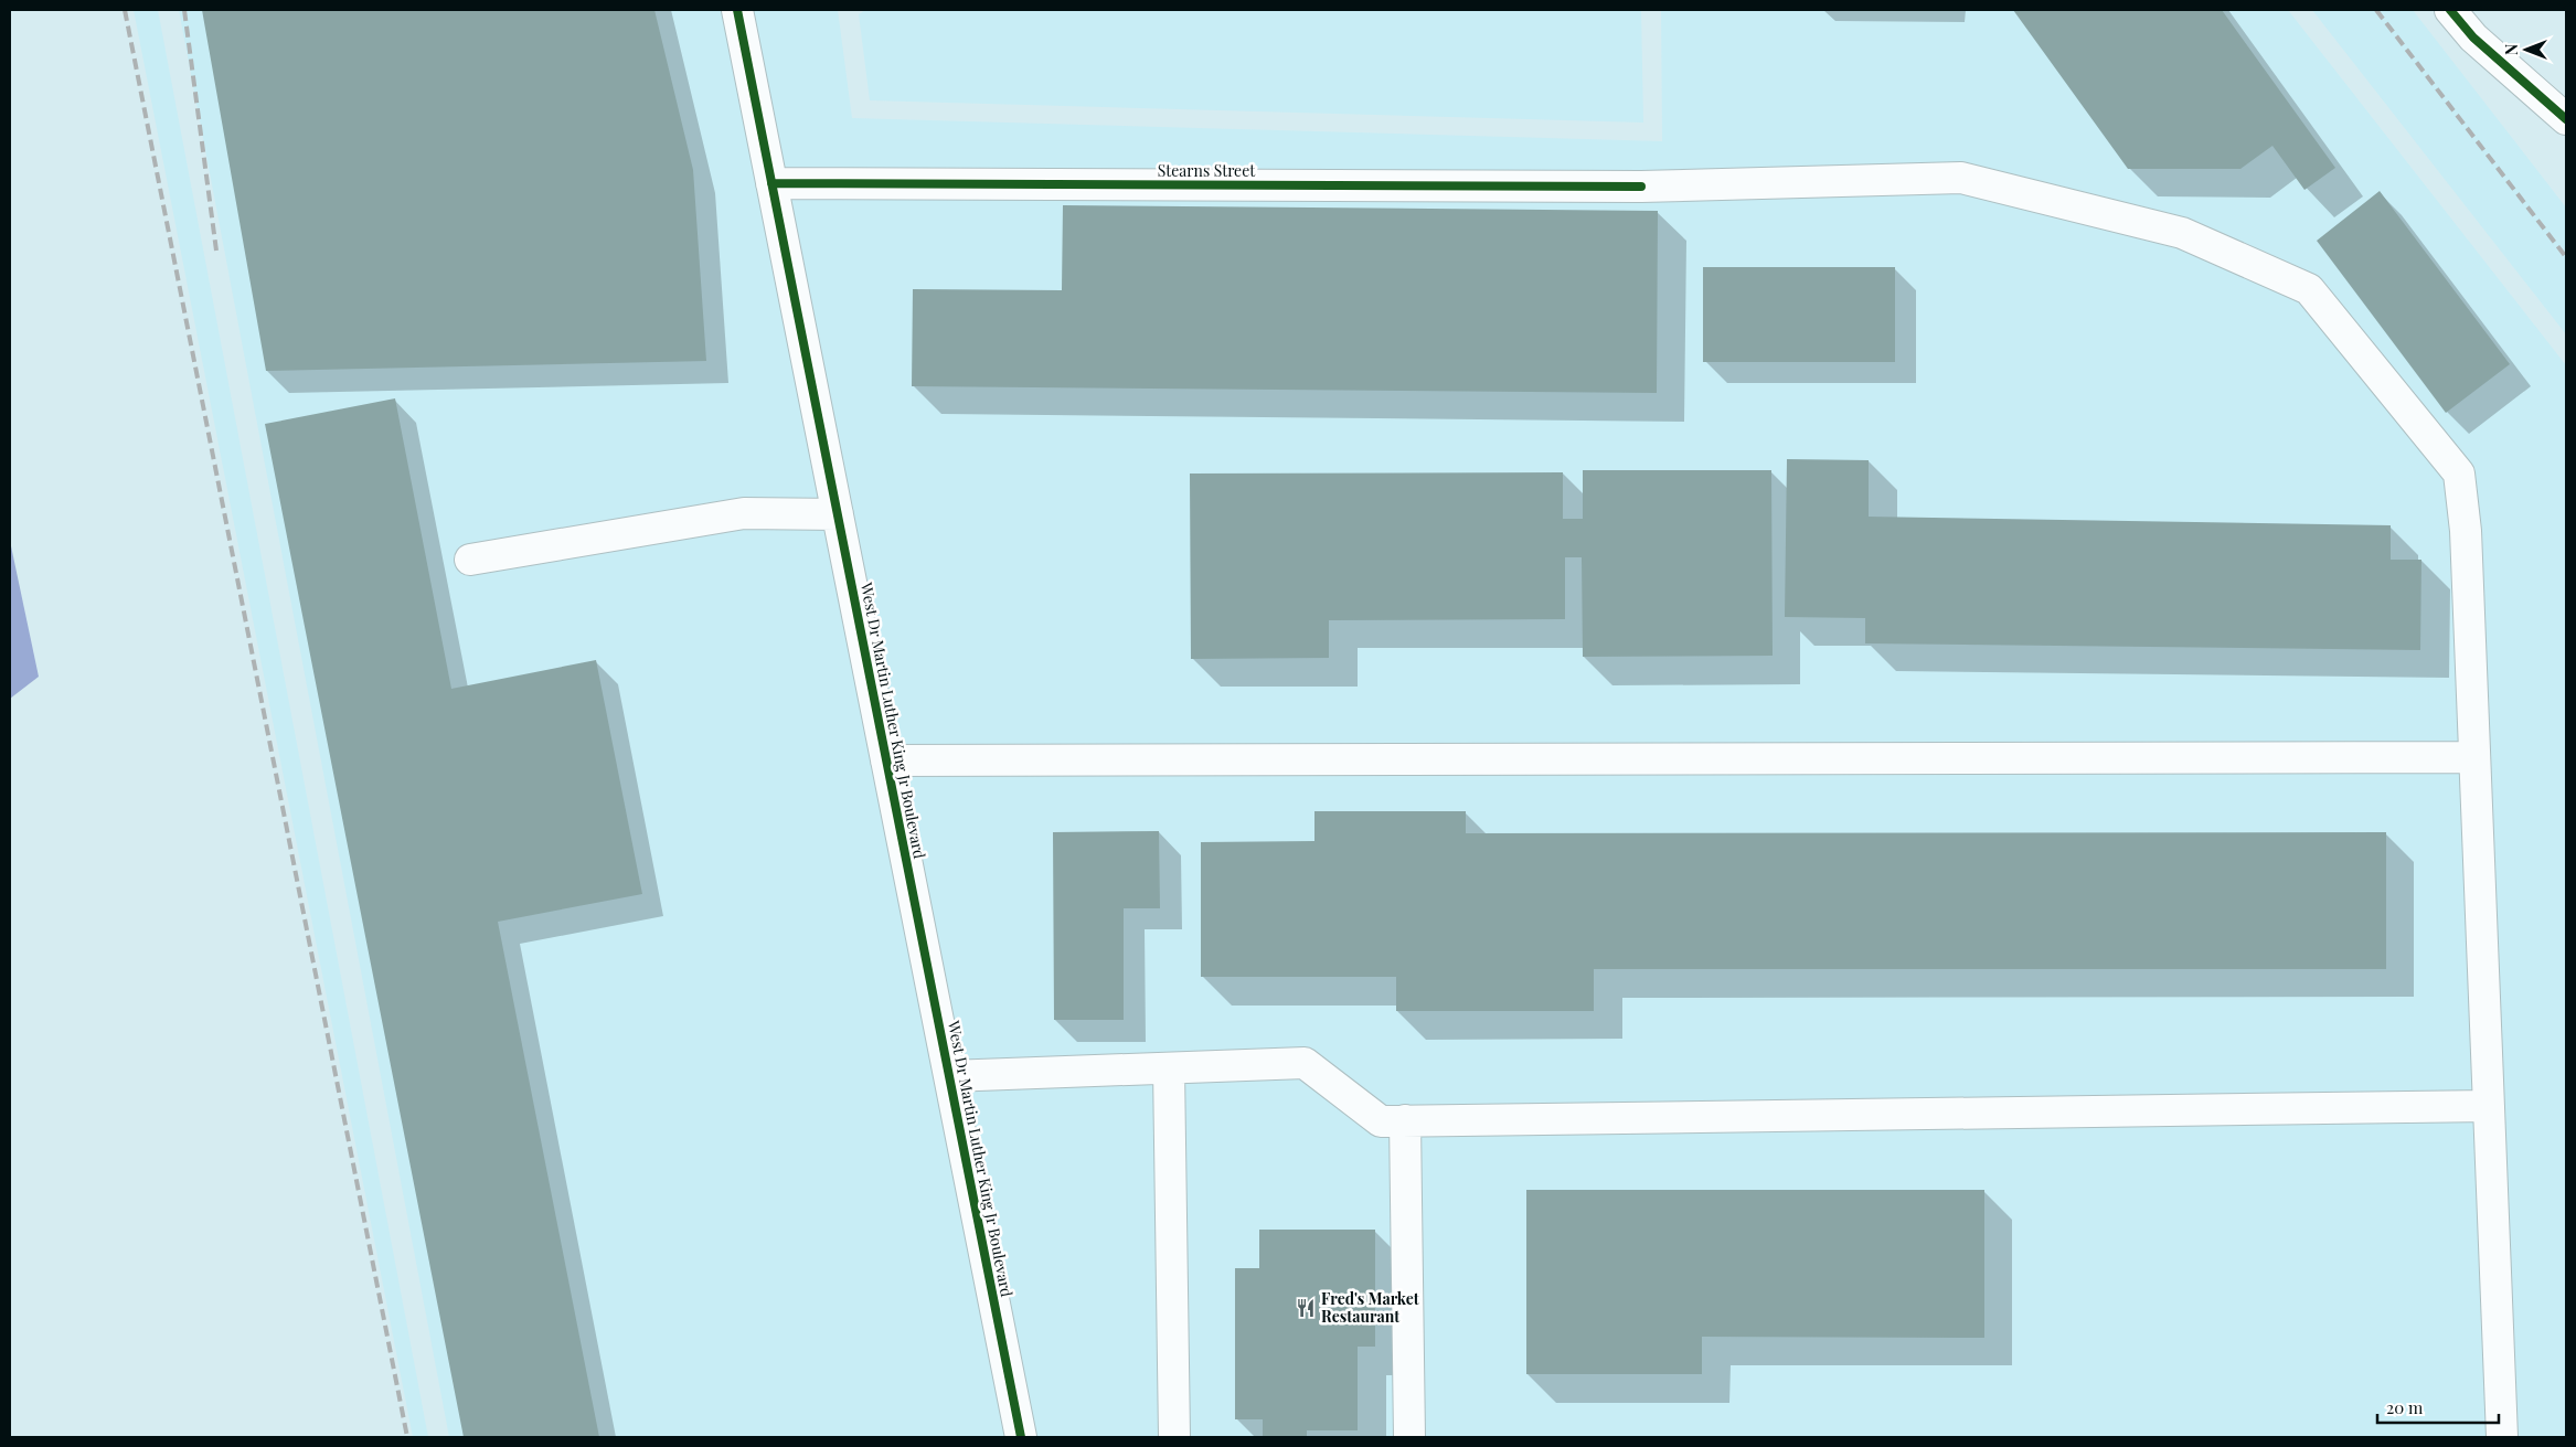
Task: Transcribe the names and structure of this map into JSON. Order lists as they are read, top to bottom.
{
  "streets": {
    "street": ["Stearns Street", "West Dr Martin Luther King Jr Boulevard"]
  },
  "crossings": [
    ["Stearns Street", "West Dr Martin Luther King Jr Boulevard"]
  ],
  "places": {
    "restaurant": ["Fred's Market Restaurant"]
  },
  "scale_bar": "20 m",
  "north": "left"
}
